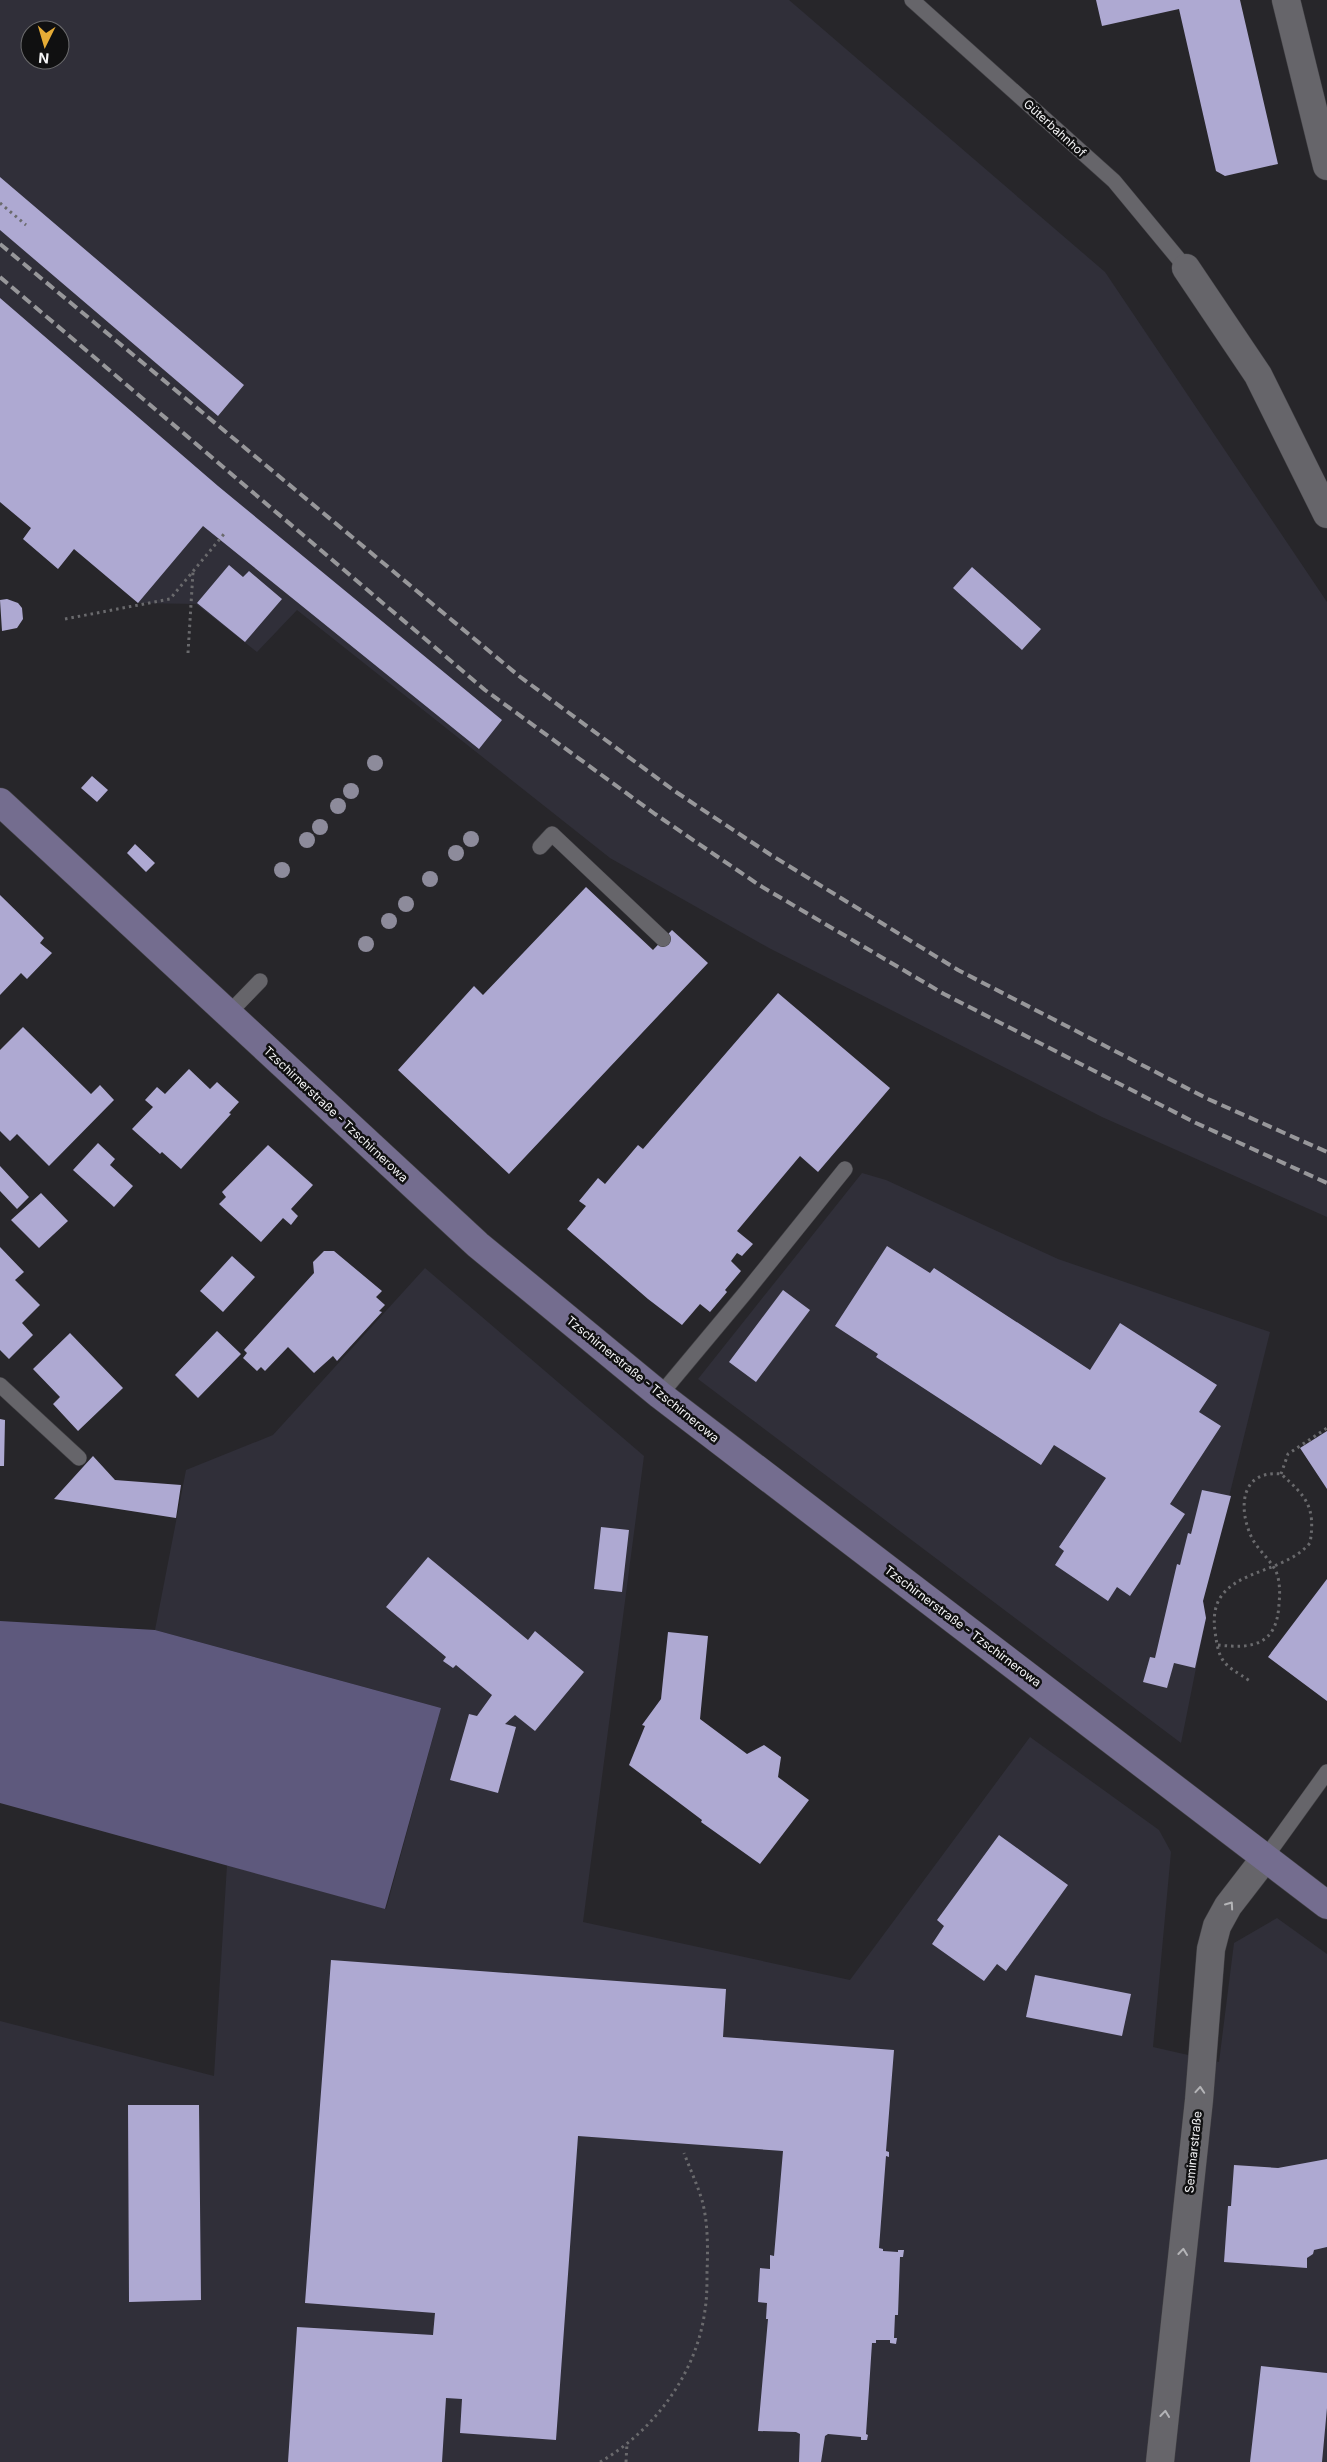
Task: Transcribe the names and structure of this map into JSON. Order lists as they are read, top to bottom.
{
  "streets": {
    "street": ["Tzschirnerstraße - Tzschirnerowa", "Seminarstraße"],
    "lane": ["Güterbahnhof"]
  },
  "crossings": [
    ["Tzschirnerstraße - Tzschirnerowa", "Seminarstraße"]
  ],
  "one_way": ["Seminarstraße"],
  "north": "bottom"
}
